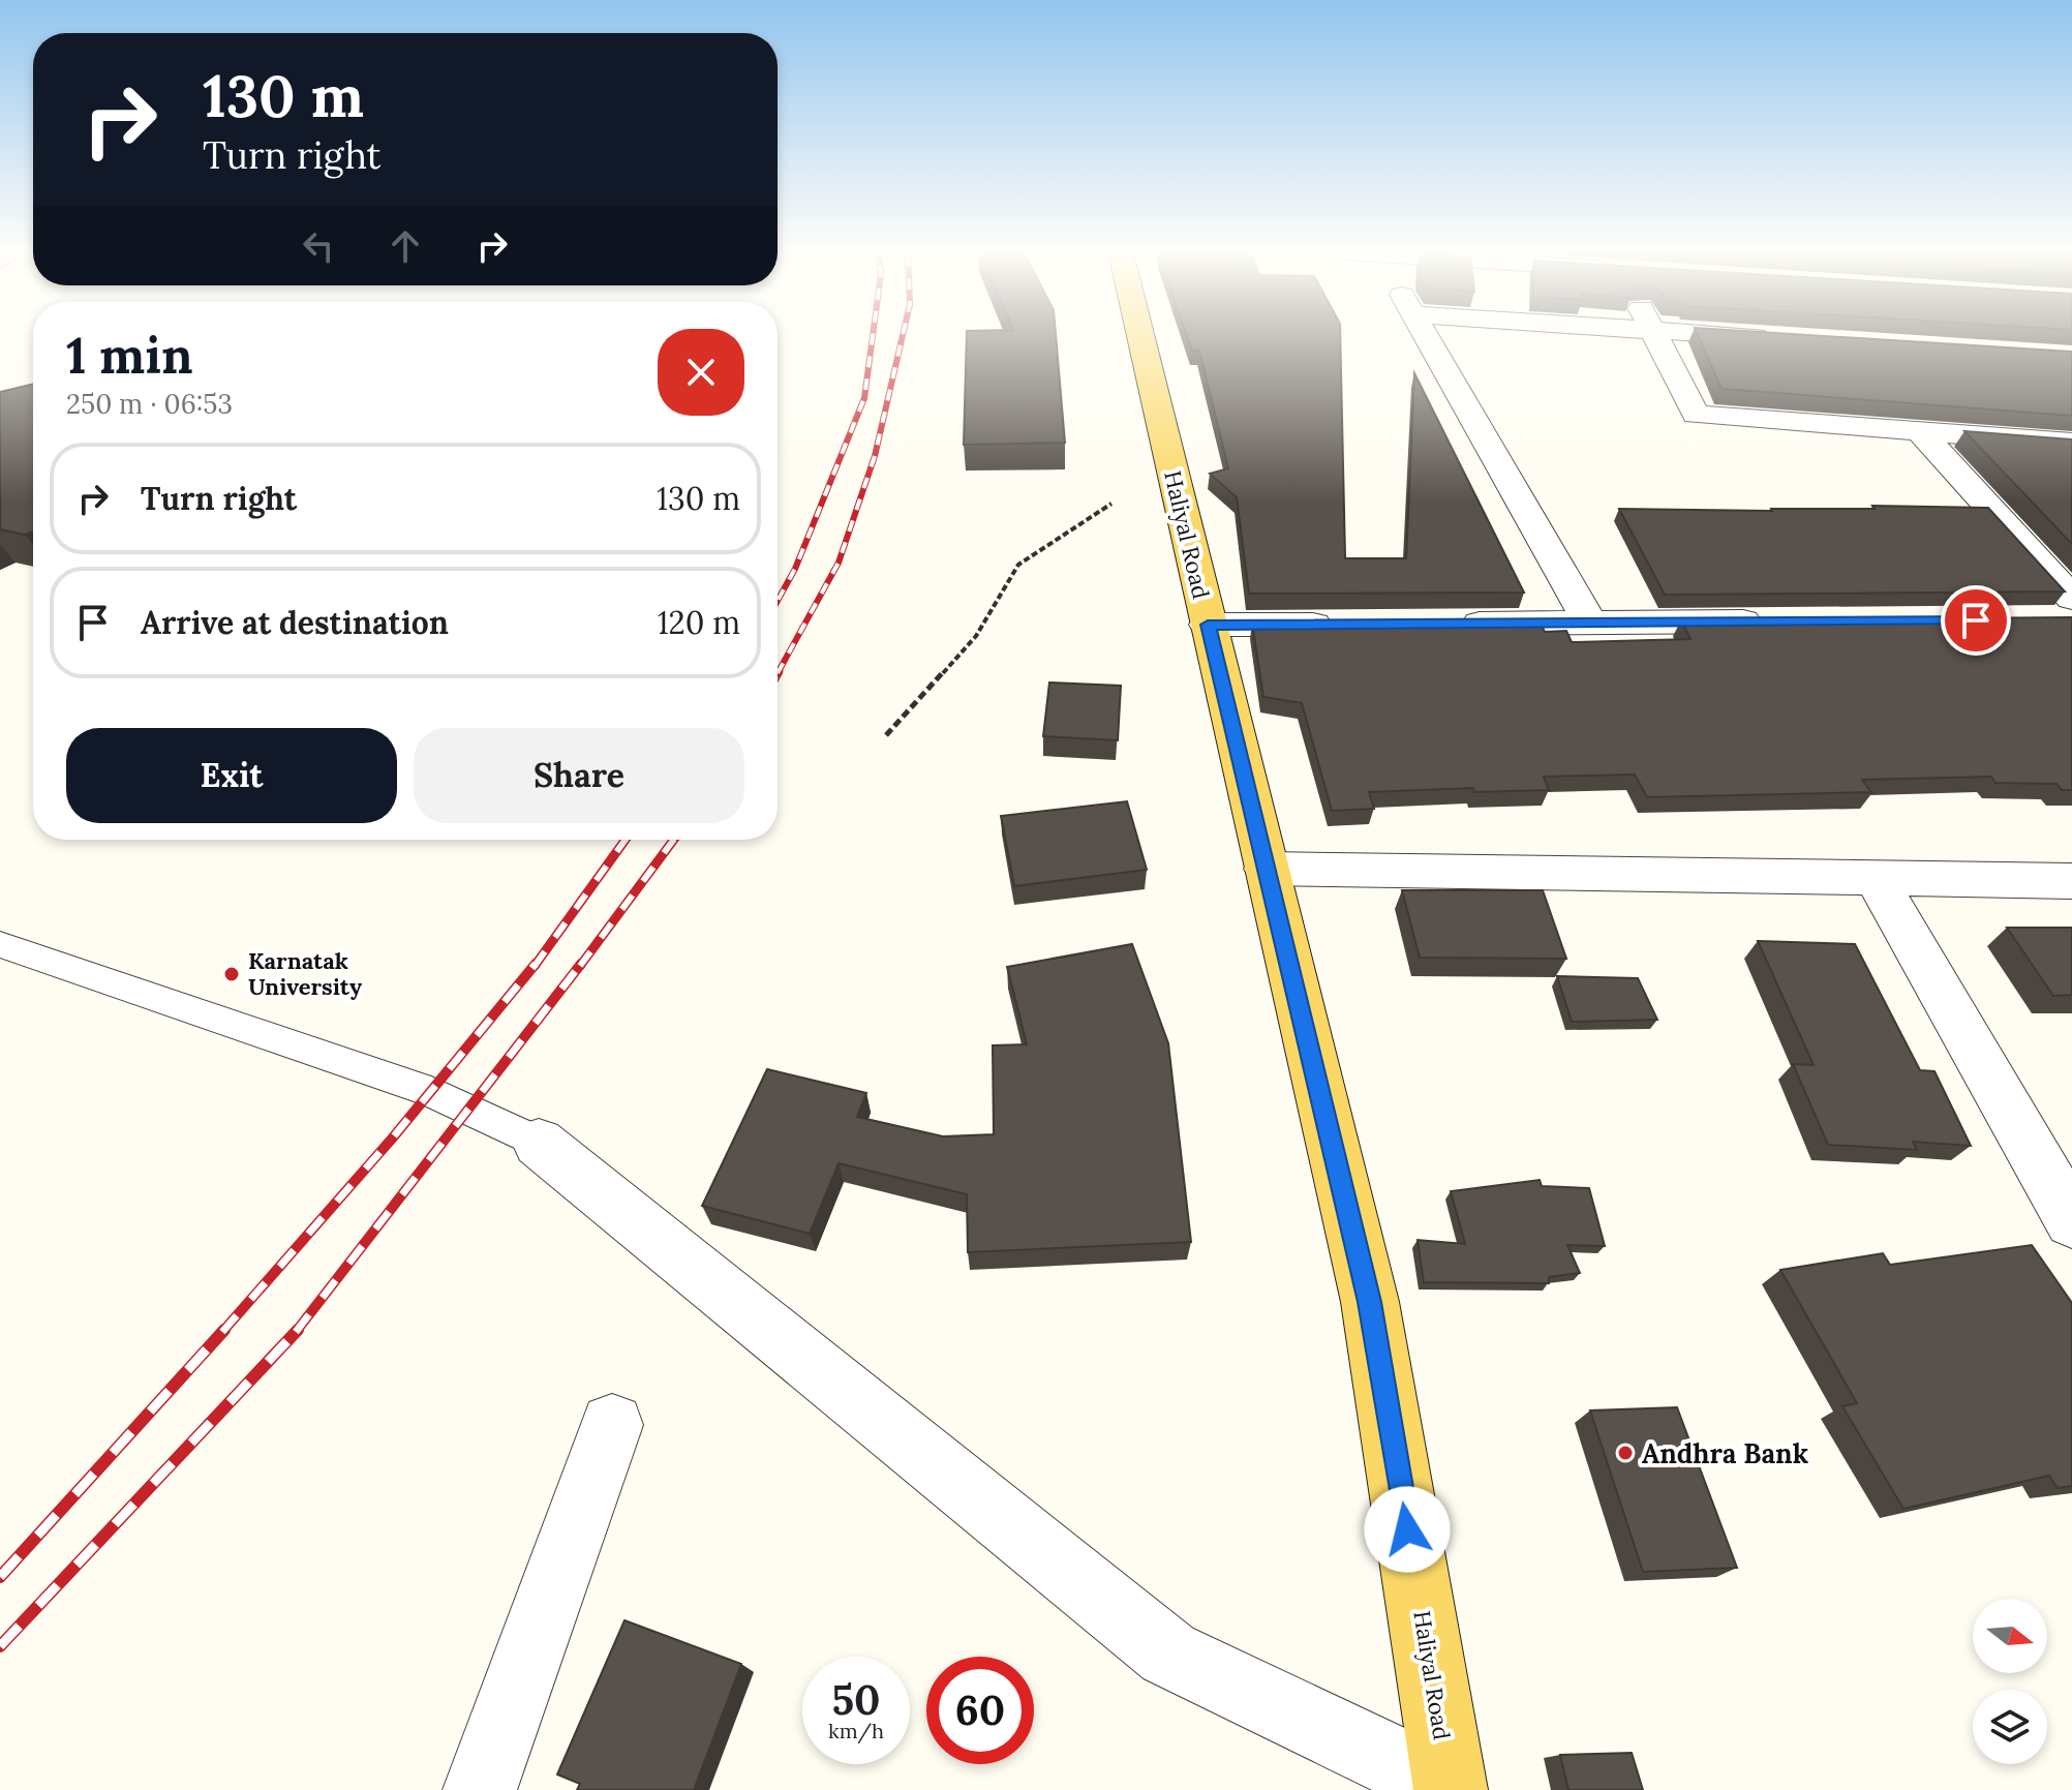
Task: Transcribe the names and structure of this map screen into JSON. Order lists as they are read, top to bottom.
{
  "streets": {
    "main road": ["Haliyal Road"]
  },
  "places": ["Karnatak University", "Andhra Bank"],
  "north": "right",
  "page": {
    "turn": ["130 m", "Turn right"],
    "heading": ["1 min", "250 m · 06:53"],
    "list": [
      {
        "name": "Turn right",
        "value": "130 m"
      },
      {
        "name": "Arrive at destination",
        "value": "120 m"
      }
    ],
    "buttons": ["Exit", "Share"],
    "speed": "50 km/h",
    "limit": "60"
  }
}
